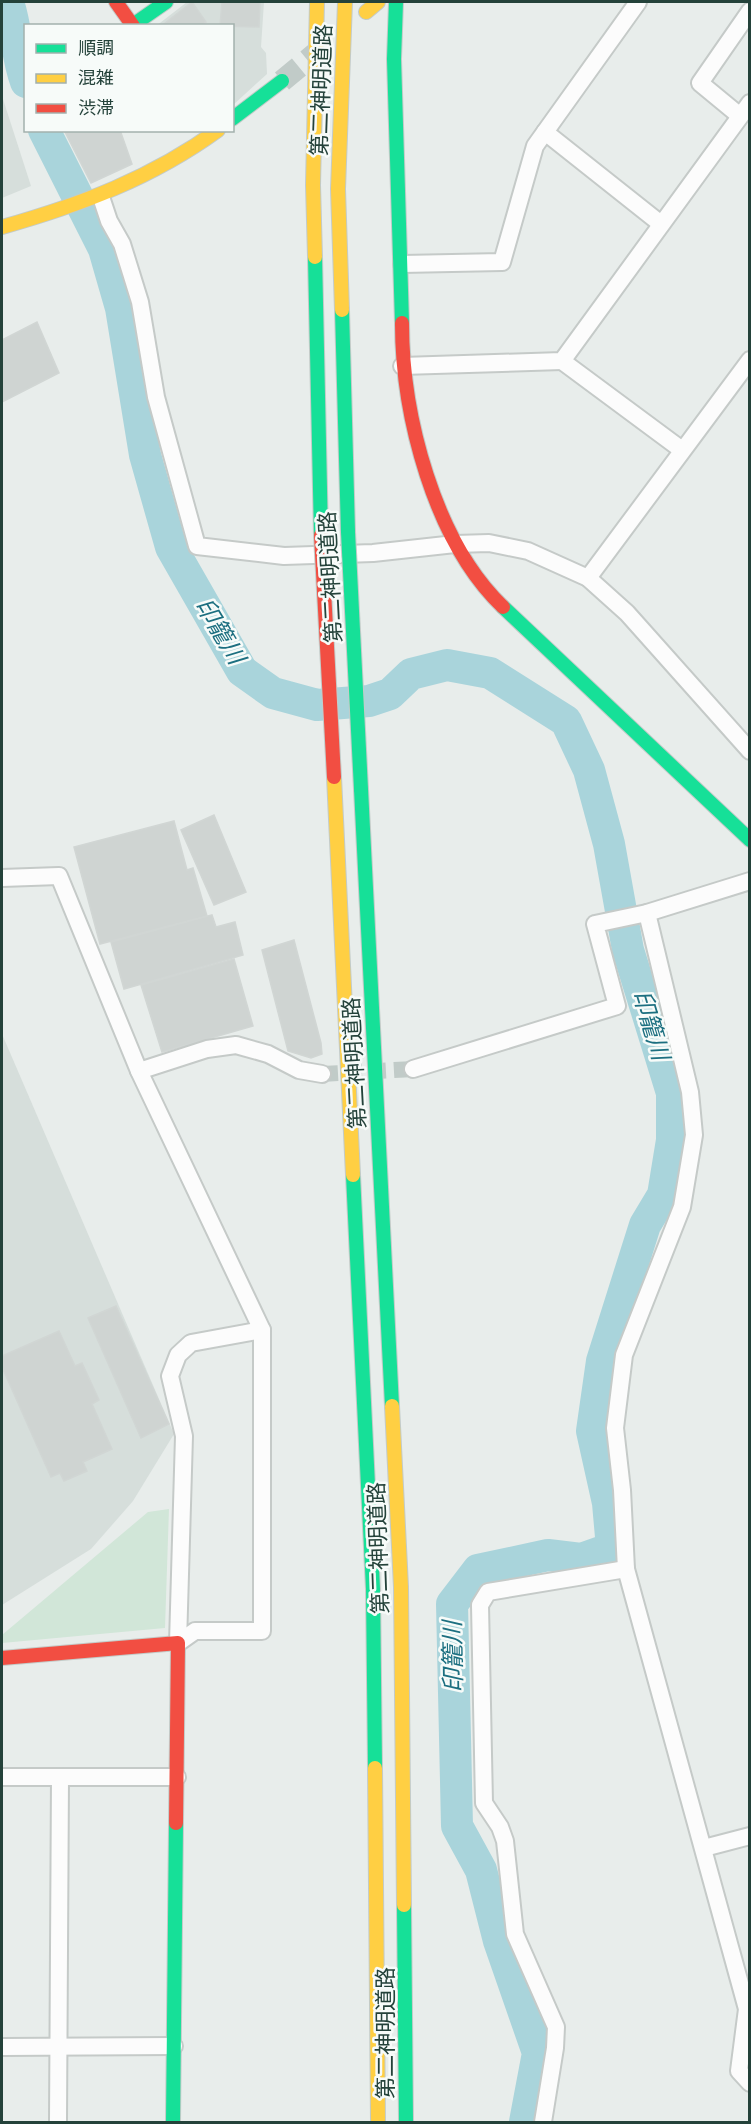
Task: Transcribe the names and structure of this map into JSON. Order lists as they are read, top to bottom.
{
  "streets": {
    "main road": ["第二神明道路"]
  },
  "water": ["印籠川"],
  "legend": ["順調", "混雑", "渋滞"]
}
